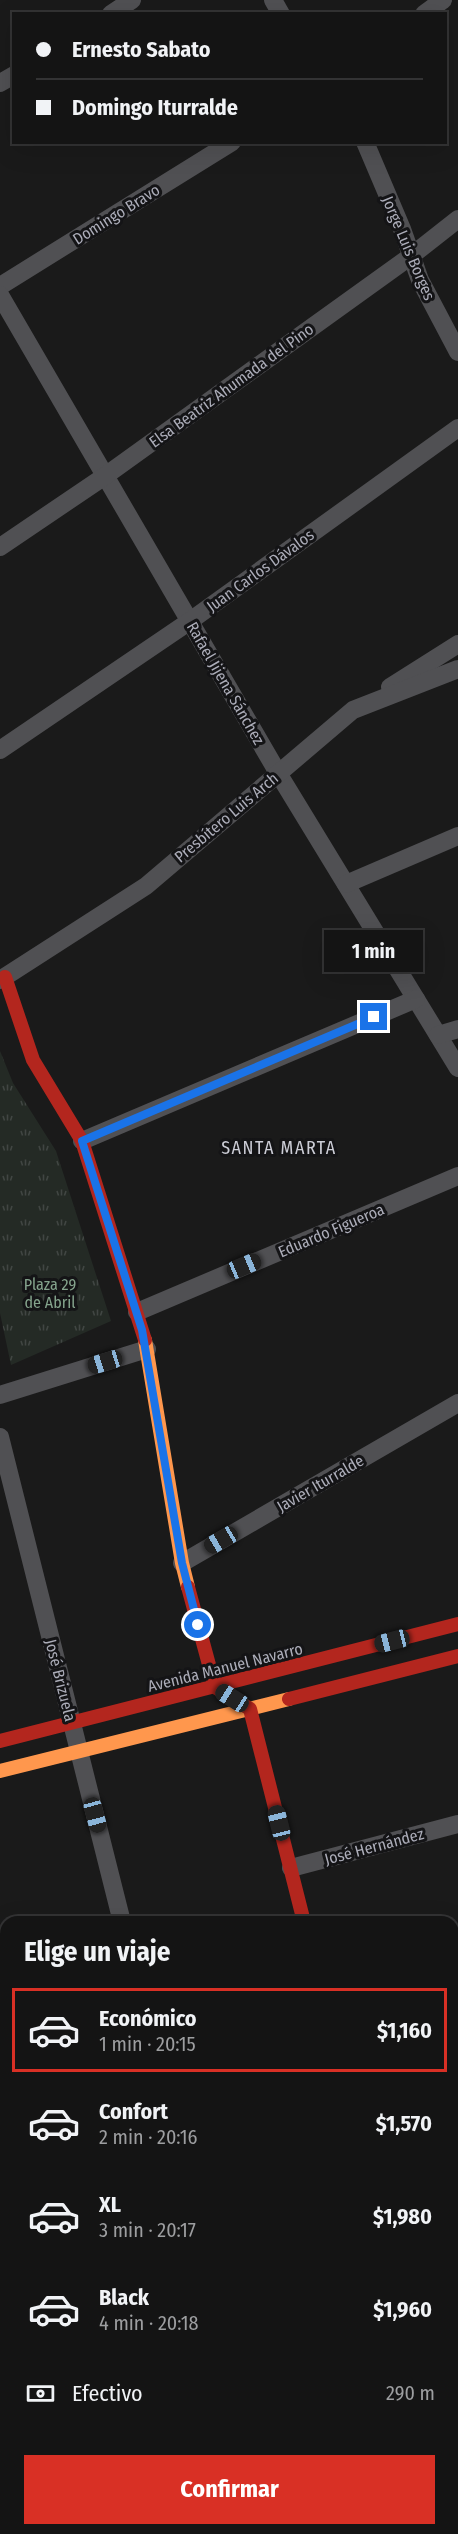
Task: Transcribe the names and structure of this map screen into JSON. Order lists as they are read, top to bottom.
{
  "streets": {
    "street": [
      "Domingo Bravo",
      "Jorge Luis Borges",
      "Elsa Beatriz Ahumada del Pino",
      "Juan Carlos Dávalos",
      "Rafael Jijena Sánchez",
      "Presbítero Luis Arch",
      "Eduardo Figueroa",
      "Javier Iturralde",
      "Avenida Manuel Navarro",
      "José Brizuela",
      "José Hernández"
    ]
  },
  "crossings": [
    ["Jorge Luis Borges", "Elsa Beatriz Ahumada del Pino"],
    ["Elsa Beatriz Ahumada del Pino", "Rafael Jijena Sánchez"],
    ["Juan Carlos Dávalos", "Rafael Jijena Sánchez"],
    ["Rafael Jijena Sánchez", "Presbítero Luis Arch"],
    ["Avenida Manuel Navarro", "José Brizuela"]
  ],
  "districts": ["SANTA MARTA"],
  "parks": ["Plaza 29 de Abril"],
  "page": {
    "banner": ["Ernesto Sabato", "Domingo Iturralde"],
    "bubble": "1 min",
    "heading": "Elige un viaje",
    "list": [
      {
        "name": "Económico",
        "note": "1 min · 20:15",
        "value": "$1,160"
      },
      {
        "name": "Confort",
        "note": "2 min · 20:16",
        "value": "$1,570"
      },
      {
        "name": "XL",
        "note": "3 min · 20:17",
        "value": "$1,980"
      },
      {
        "name": "Black",
        "note": "4 min · 20:18",
        "value": "$1,960"
      }
    ],
    "pay": ["Efectivo", "290 m"],
    "buttons": "Confirmar"
  }
}
